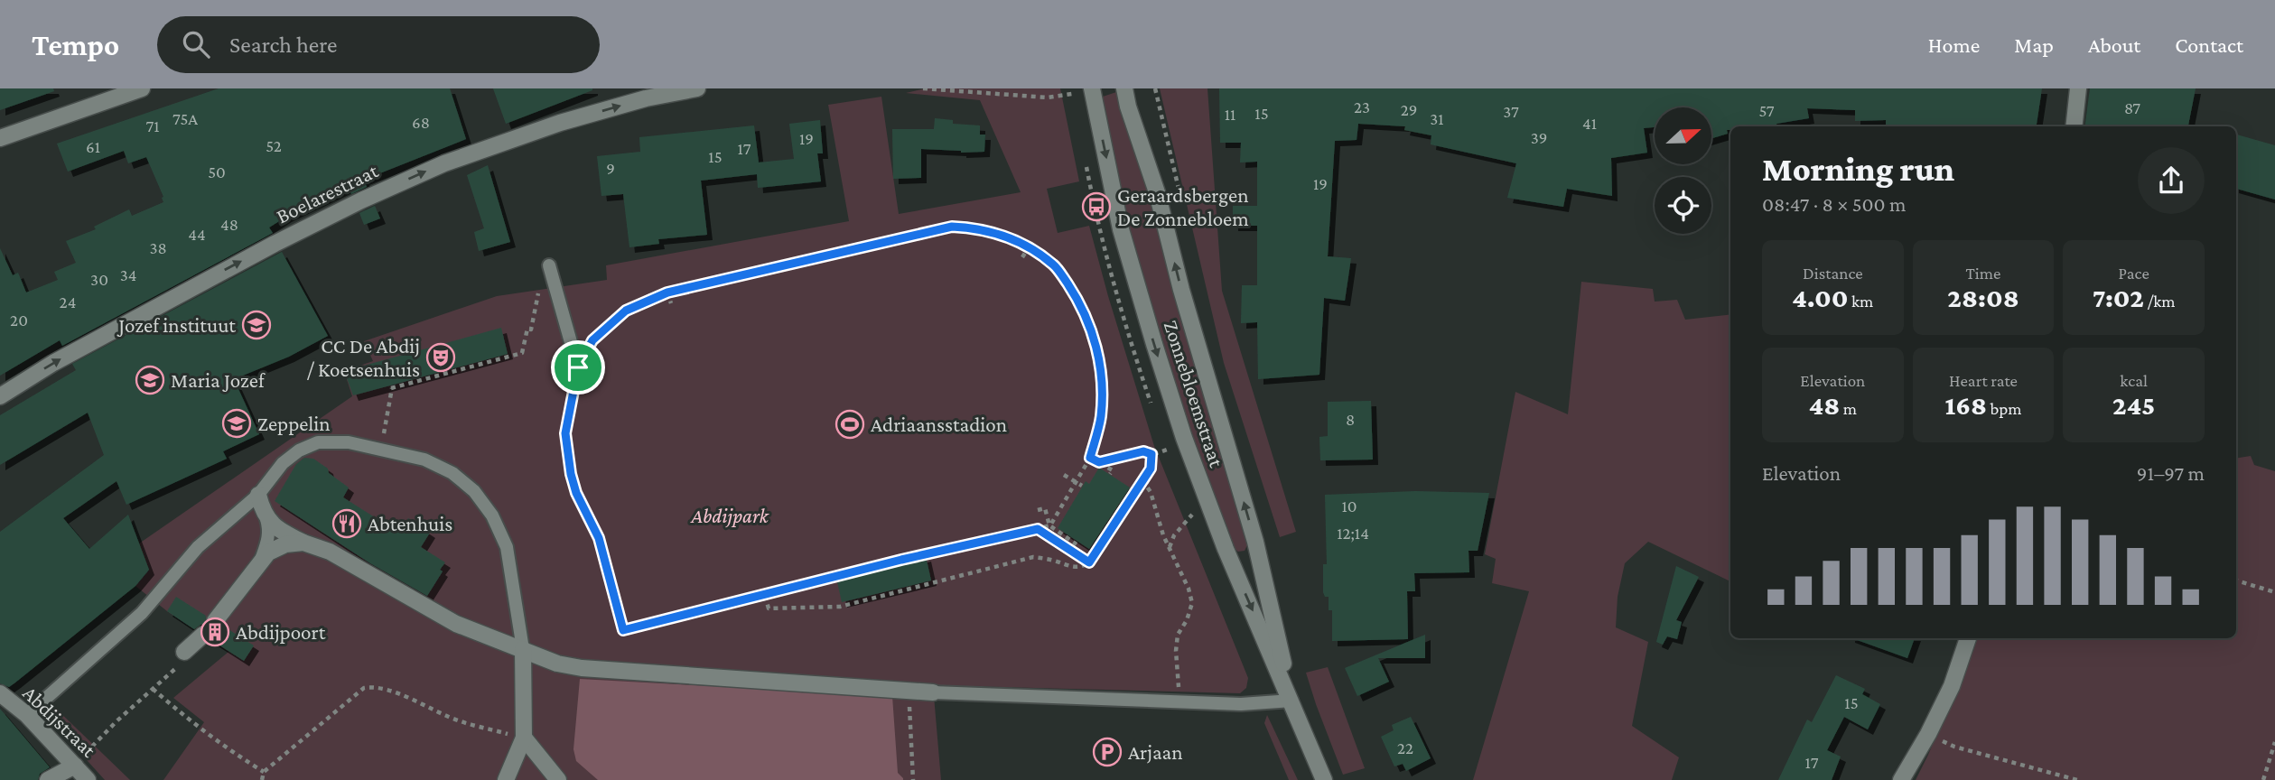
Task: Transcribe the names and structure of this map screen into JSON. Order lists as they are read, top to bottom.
{
  "streets": {
    "street": ["Boelarestraat", "Zonnebloemstraat", "Abdijstraat"]
  },
  "one_way": ["Boelarestraat"],
  "parks": ["Abdijpark"],
  "places": {
    "bus stop": ["Geraardsbergen De Zonnebloem"],
    "school or university": ["Jozef instituut", "Maria Jozef", "Zeppelin"],
    "theatre": ["CC De Abdij / Koetsenhuis"],
    "sports": ["Adriaansstadion"],
    "restaurant": ["Abtenhuis"],
    "building": ["Abdijpoort"],
    "parking": ["Arjaan"]
  },
  "house_numbers": [
    "23",
    "87",
    "29",
    "57",
    "37",
    "15",
    "11",
    "75A",
    "31",
    "68",
    "41",
    "71",
    "39",
    "19",
    "52",
    "61",
    "17",
    "15",
    "9",
    "50",
    "19",
    "48",
    "44",
    "38",
    "34",
    "30",
    "24",
    "20",
    "8",
    "10",
    "12;14",
    "15",
    "22",
    "17"
  ],
  "north": "right",
  "page": {
    "header": "Tempo",
    "search": "Search here",
    "nav": [
      "Home",
      "Map",
      "About",
      "Contact"
    ],
    "heading": ["Morning run", "08:47 · 8 × 500 m"],
    "stats": [
      ["Distance", "4.00 km"],
      ["Time", "28:08"],
      ["Pace", "7:02 /km"],
      ["Elevation", "48 m"],
      ["Heart rate", "168 bpm"],
      ["kcal", "245"]
    ],
    "chart": ["Elevation", "91–97 m"]
  }
}
